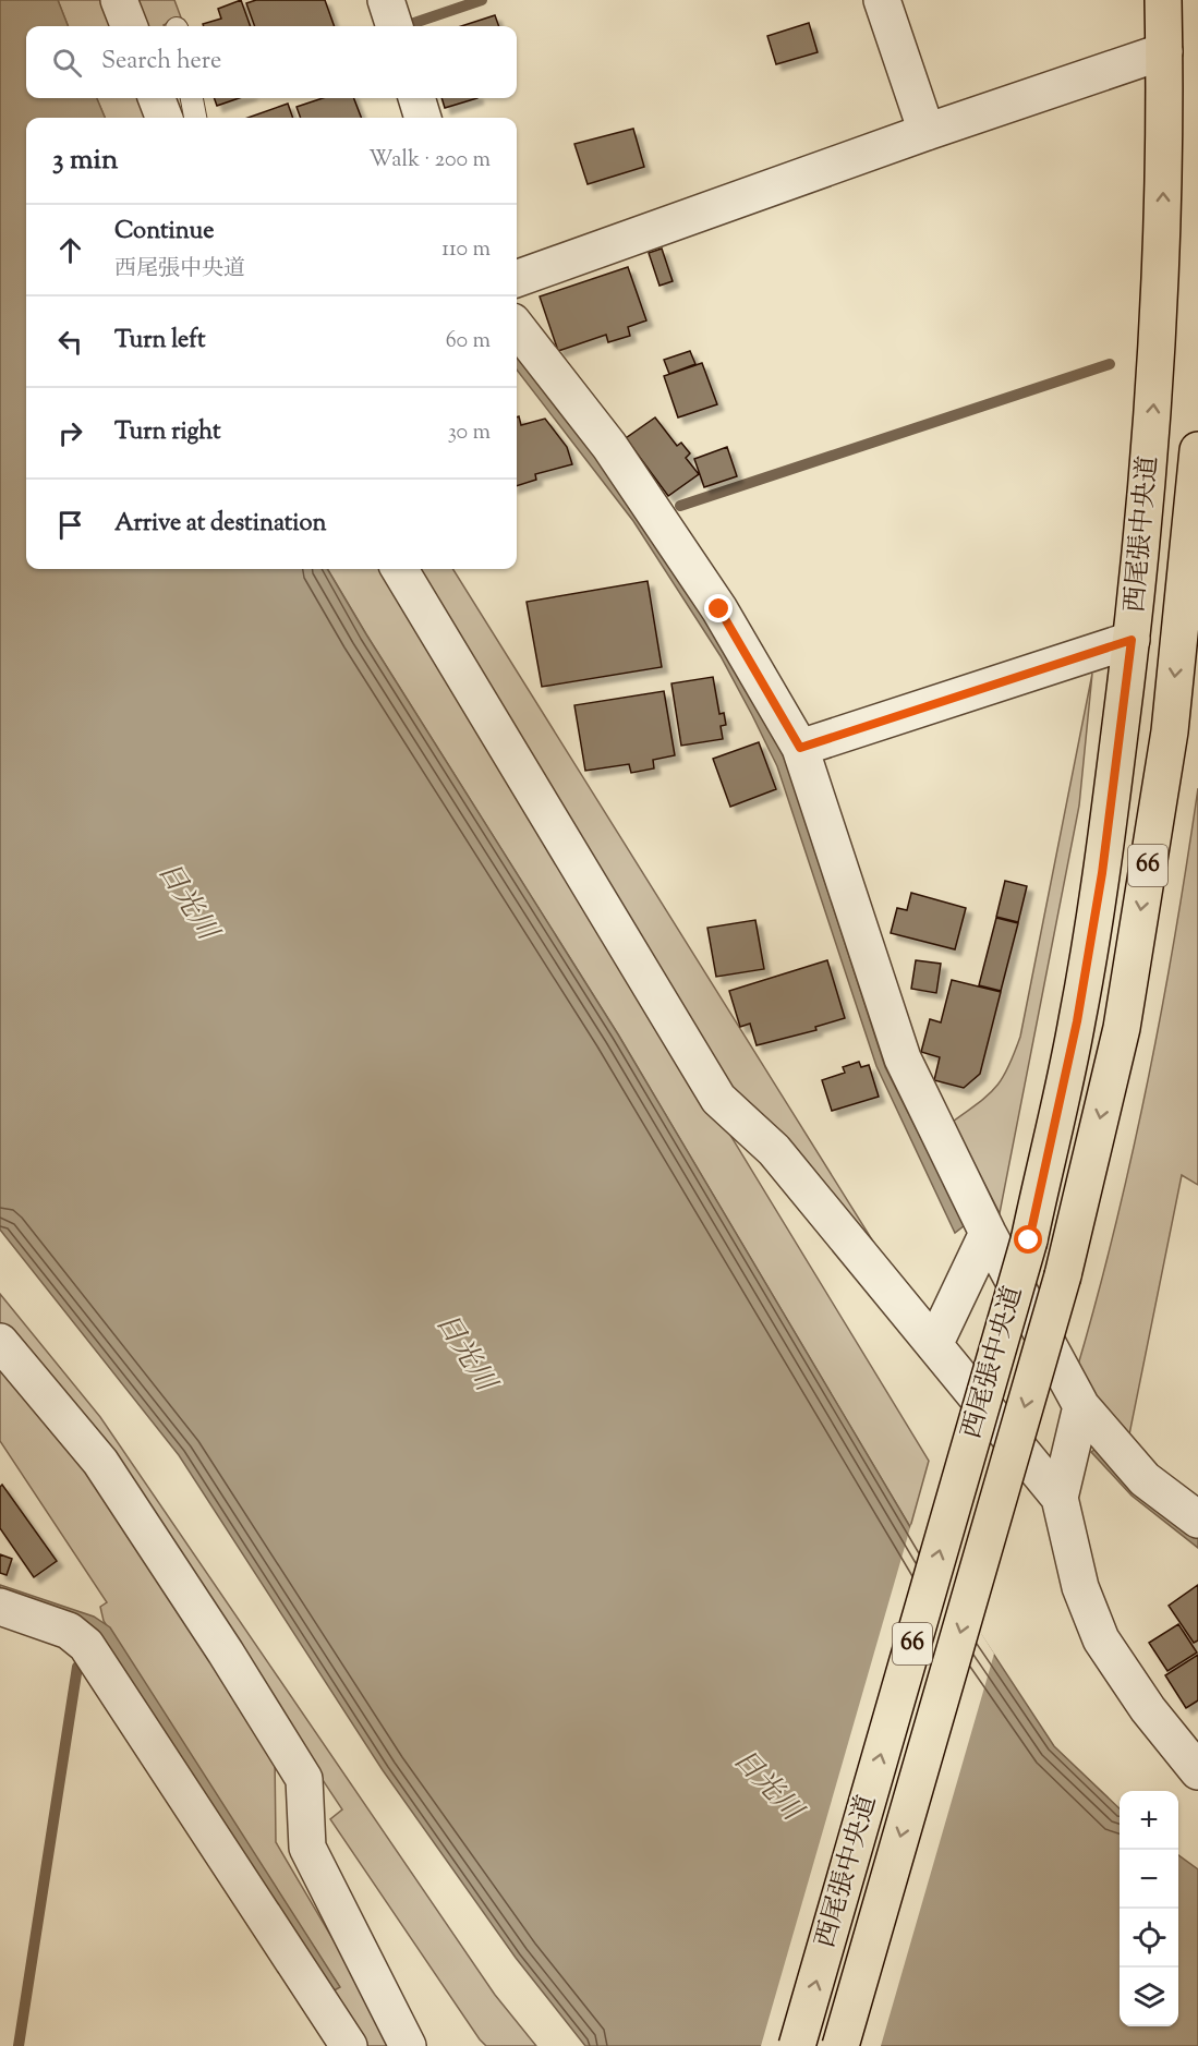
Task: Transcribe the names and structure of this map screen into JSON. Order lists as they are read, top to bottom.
{
  "streets": {
    "main road": ["西尾張中央道", "66"]
  },
  "water": ["日光川"],
  "page": {
    "search": "Search here",
    "heading": ["3 min", "Walk · 200 m"],
    "list": [
      ["Continue", "西尾張中央道", "110 m"],
      ["Turn left", "60 m"],
      ["Turn right", "30 m"],
      "Arrive at destination"
    ],
    "map_buttons": ["+", "−"]
  }
}
